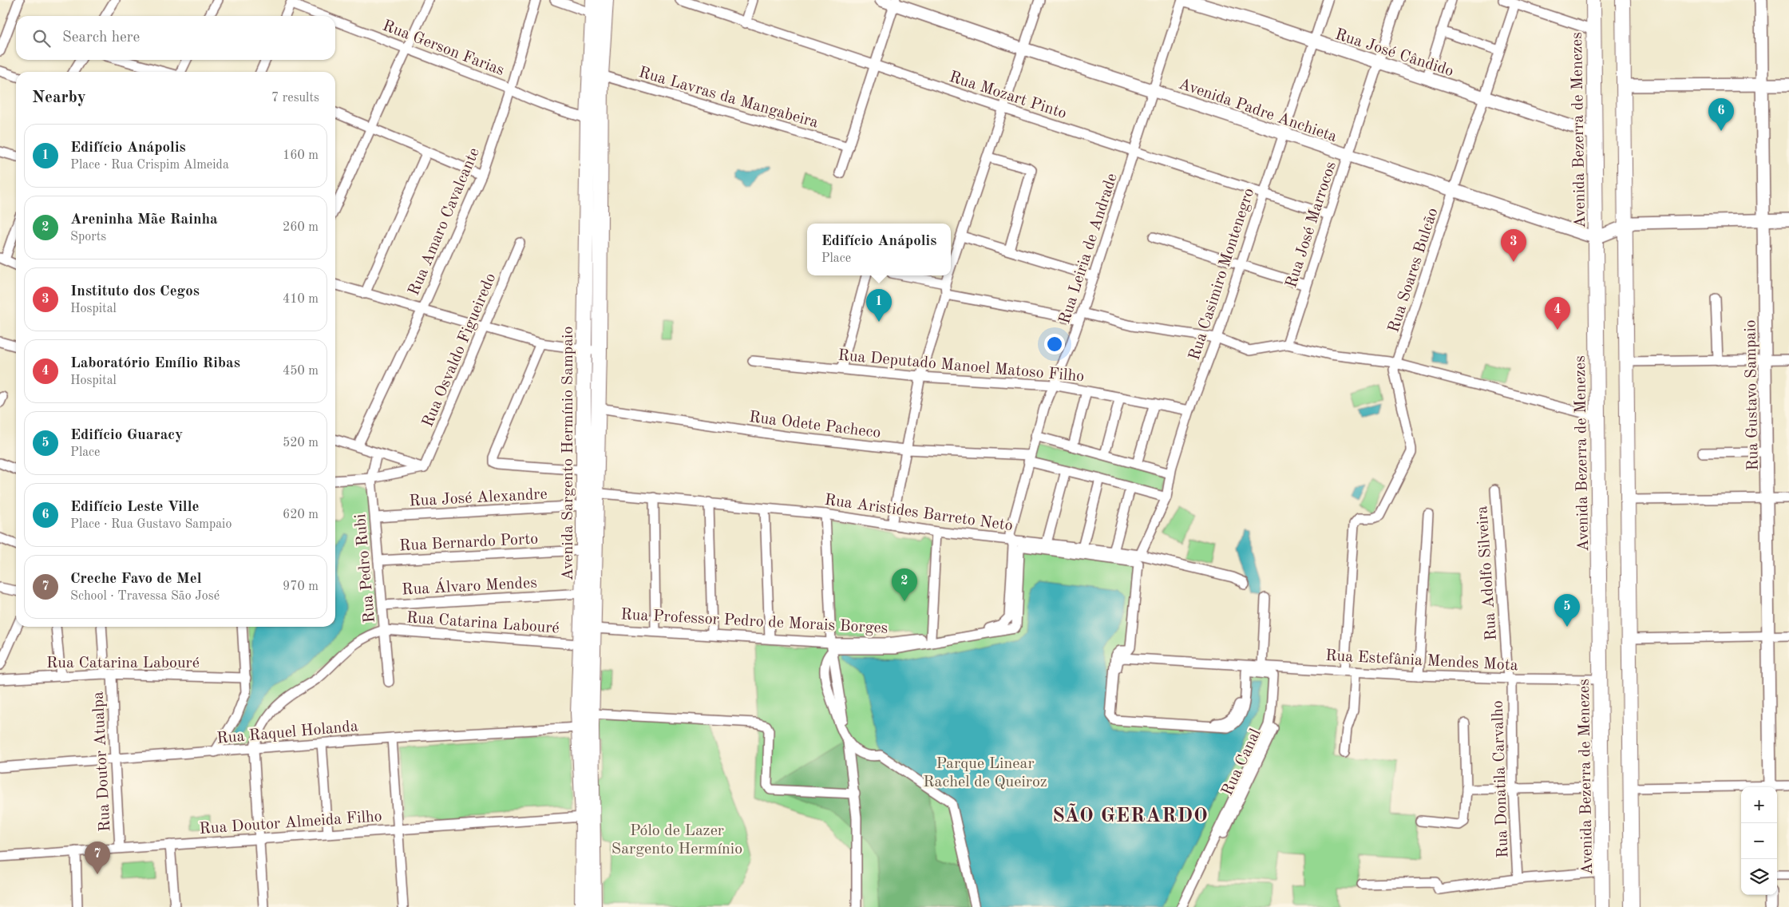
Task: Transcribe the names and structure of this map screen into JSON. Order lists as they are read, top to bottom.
{
  "streets": {
    "main road": ["Avenida Bezerra de Menezes", "Avenida Sargento Hermínio Sampaio"],
    "street": [
      "Rua Gerson Farias",
      "Rua José Cândido",
      "Rua Mozart Pinto",
      "Rua Lavras da Mangabeira",
      "Avenida Padre Anchieta",
      "Rua Amaro Cavalcante",
      "Rua José Marrocos",
      "Rua Leiria de Andrade",
      "Rua Soares Bulcão",
      "Rua Casimiro Montenegro",
      "Rua Osvaldo Figueiredo",
      "Rua Deputado Manoel Matoso Filho",
      "Rua Gustavo Sampaio",
      "Rua Odete Pacheco",
      "Rua José Alexandre",
      "Rua Aristides Barreto Neto",
      "Rua Bernardo Porto",
      "Rua Pedro Rubi",
      "Rua Adolfo Silveira",
      "Rua Álvaro Mendes",
      "Rua Professor Pedro de Morais Borges",
      "Rua Catarina Labouré",
      "Rua Estefânia Mendes Mota",
      "Rua Raquel Holanda",
      "Rua Doutor Atualpa",
      "Rua Canal",
      "Rua Donatila Carvalho",
      "Rua Doutor Almeida Filho"
    ]
  },
  "crossings": [
    ["Rua Gerson Farias", "Rua Amaro Cavalcante"],
    ["Rua Gerson Farias", "Avenida Sargento Hermínio Sampaio"],
    ["Rua José Cândido", "Avenida Bezerra de Menezes"],
    ["Rua José Cândido", "Rua José Marrocos"],
    ["Rua José Cândido", "Rua Leiria de Andrade"],
    ["Rua José Cândido", "Rua Soares Bulcão"],
    ["Rua José Cândido", "Rua Casimiro Montenegro"],
    ["Rua Mozart Pinto", "Rua José Marrocos"],
    ["Rua Mozart Pinto", "Rua Leiria de Andrade"],
    ["Rua Mozart Pinto", "Rua Casimiro Montenegro"],
    ["Rua Lavras da Mangabeira", "Avenida Sargento Hermínio Sampaio"],
    ["Avenida Padre Anchieta", "Avenida Bezerra de Menezes"],
    ["Avenida Padre Anchieta", "Rua José Marrocos"],
    ["Avenida Padre Anchieta", "Rua Leiria de Andrade"],
    ["Avenida Padre Anchieta", "Rua Soares Bulcão"],
    ["Avenida Padre Anchieta", "Rua Casimiro Montenegro"],
    ["Avenida Bezerra de Menezes", "Rua Estefânia Mendes Mota"],
    ["Rua Leiria de Andrade", "Rua Deputado Manoel Matoso Filho"],
    ["Rua Leiria de Andrade", "Rua Odete Pacheco"],
    ["Rua Leiria de Andrade", "Rua Aristides Barreto Neto"],
    ["Rua Leiria de Andrade", "Rua Professor Pedro de Morais Borges"],
    ["Rua Soares Bulcão", "Rua Estefânia Mendes Mota"],
    ["Rua Casimiro Montenegro", "Rua Deputado Manoel Matoso Filho"],
    ["Rua Casimiro Montenegro", "Rua Odete Pacheco"],
    ["Rua Casimiro Montenegro", "Rua Aristides Barreto Neto"],
    ["Rua Casimiro Montenegro", "Rua Estefânia Mendes Mota"],
    ["Rua Osvaldo Figueiredo", "Rua José Alexandre"],
    ["Rua Odete Pacheco", "Avenida Sargento Hermínio Sampaio"],
    ["Avenida Sargento Hermínio Sampaio", "Rua José Alexandre"],
    ["Avenida Sargento Hermínio Sampaio", "Rua Aristides Barreto Neto"],
    ["Avenida Sargento Hermínio Sampaio", "Rua Bernardo Porto"],
    ["Avenida Sargento Hermínio Sampaio", "Rua Álvaro Mendes"],
    ["Avenida Sargento Hermínio Sampaio", "Rua Professor Pedro de Morais Borges"],
    ["Avenida Sargento Hermínio Sampaio", "Rua Catarina Labouré"],
    ["Avenida Sargento Hermínio Sampaio", "Rua Raquel Holanda"],
    ["Avenida Sargento Hermínio Sampaio", "Rua Doutor Almeida Filho"],
    ["Rua José Alexandre", "Rua Aristides Barreto Neto"],
    ["Rua José Alexandre", "Rua Pedro Rubi"],
    ["Rua Bernardo Porto", "Rua Pedro Rubi"],
    ["Rua Pedro Rubi", "Rua Álvaro Mendes"],
    ["Rua Pedro Rubi", "Rua Catarina Labouré"],
    ["Rua Adolfo Silveira", "Rua Estefânia Mendes Mota"],
    ["Rua Adolfo Silveira", "Rua Donatila Carvalho"],
    ["Rua Catarina Labouré", "Rua Doutor Atualpa"],
    ["Rua Estefânia Mendes Mota", "Rua Canal"],
    ["Rua Estefânia Mendes Mota", "Rua Donatila Carvalho"],
    ["Rua Raquel Holanda", "Rua Doutor Atualpa"],
    ["Rua Doutor Atualpa", "Rua Doutor Almeida Filho"]
  ],
  "districts": ["SÃO GERARDO"],
  "parks": ["Parque Linear Rachel de Queiroz", "Pólo de Lazer Sargento Hermínio"],
  "page": {
    "search": "Search here",
    "heading": ["Nearby", "7 results"],
    "pins": [
      "6",
      "3",
      "1",
      "4",
      "2",
      "5",
      "7"
    ],
    "list": [
      {
        "mark": "1",
        "name": "Edifício Anápolis",
        "note": "Place · Rua Crispim Almeida",
        "value": "160 m"
      },
      {
        "mark": "2",
        "name": "Areninha Mãe Rainha",
        "note": "Sports",
        "value": "260 m"
      },
      {
        "mark": "3",
        "name": "Instituto dos Cegos",
        "note": "Hospital",
        "value": "410 m"
      },
      {
        "mark": "4",
        "name": "Laboratório Emílio Ribas",
        "note": "Hospital",
        "value": "450 m"
      },
      {
        "mark": "5",
        "name": "Edifício Guaracy",
        "note": "Place",
        "value": "520 m"
      },
      {
        "mark": "6",
        "name": "Edifício Leste Ville",
        "note": "Place · Rua Gustavo Sampaio",
        "value": "620 m"
      },
      {
        "mark": "7",
        "name": "Creche Favo de Mel",
        "note": "School · Travessa São José",
        "value": "970 m"
      }
    ],
    "popup": ["Edifício Anápolis", "Place"],
    "map_buttons": ["+", "−"]
  }
}
